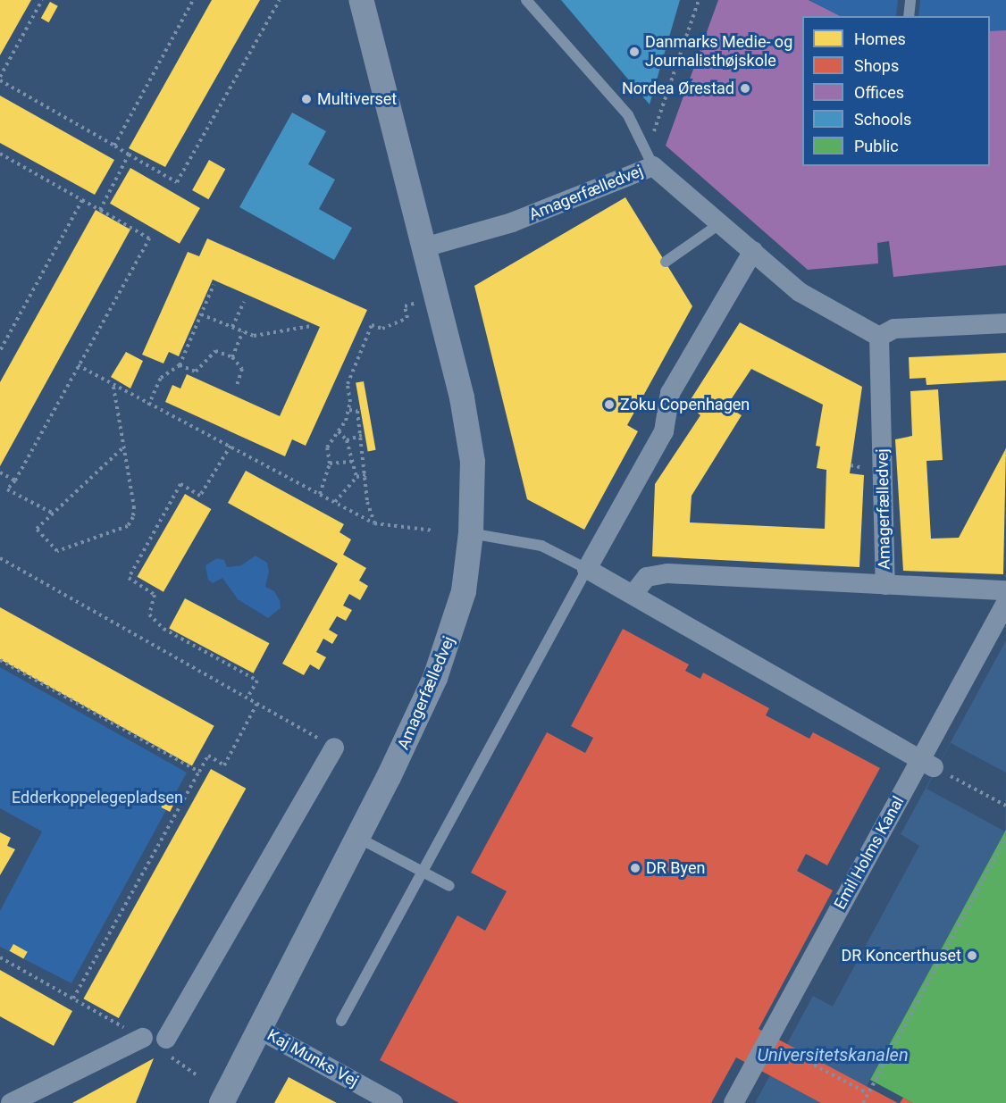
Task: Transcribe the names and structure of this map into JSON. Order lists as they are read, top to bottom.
{
  "streets": {
    "street": ["Amagerfælledvej", "Emil Holms Kanal", "Kaj Munks Vej"]
  },
  "crossings": [
    ["Amagerfælledvej", "Kaj Munks Vej"]
  ],
  "water": ["Universitetskanalen"],
  "parks": ["Edderkoppelegepladsen"],
  "places": [
    "Danmarks Medie- og Journalisthøjskole",
    "Nordea Ørestad",
    "Multiverset",
    "Zoku Copenhagen",
    "DR Byen",
    "DR Koncerthuset"
  ],
  "legend": [
    "Homes",
    "Shops",
    "Offices",
    "Schools",
    "Public"
  ]
}
